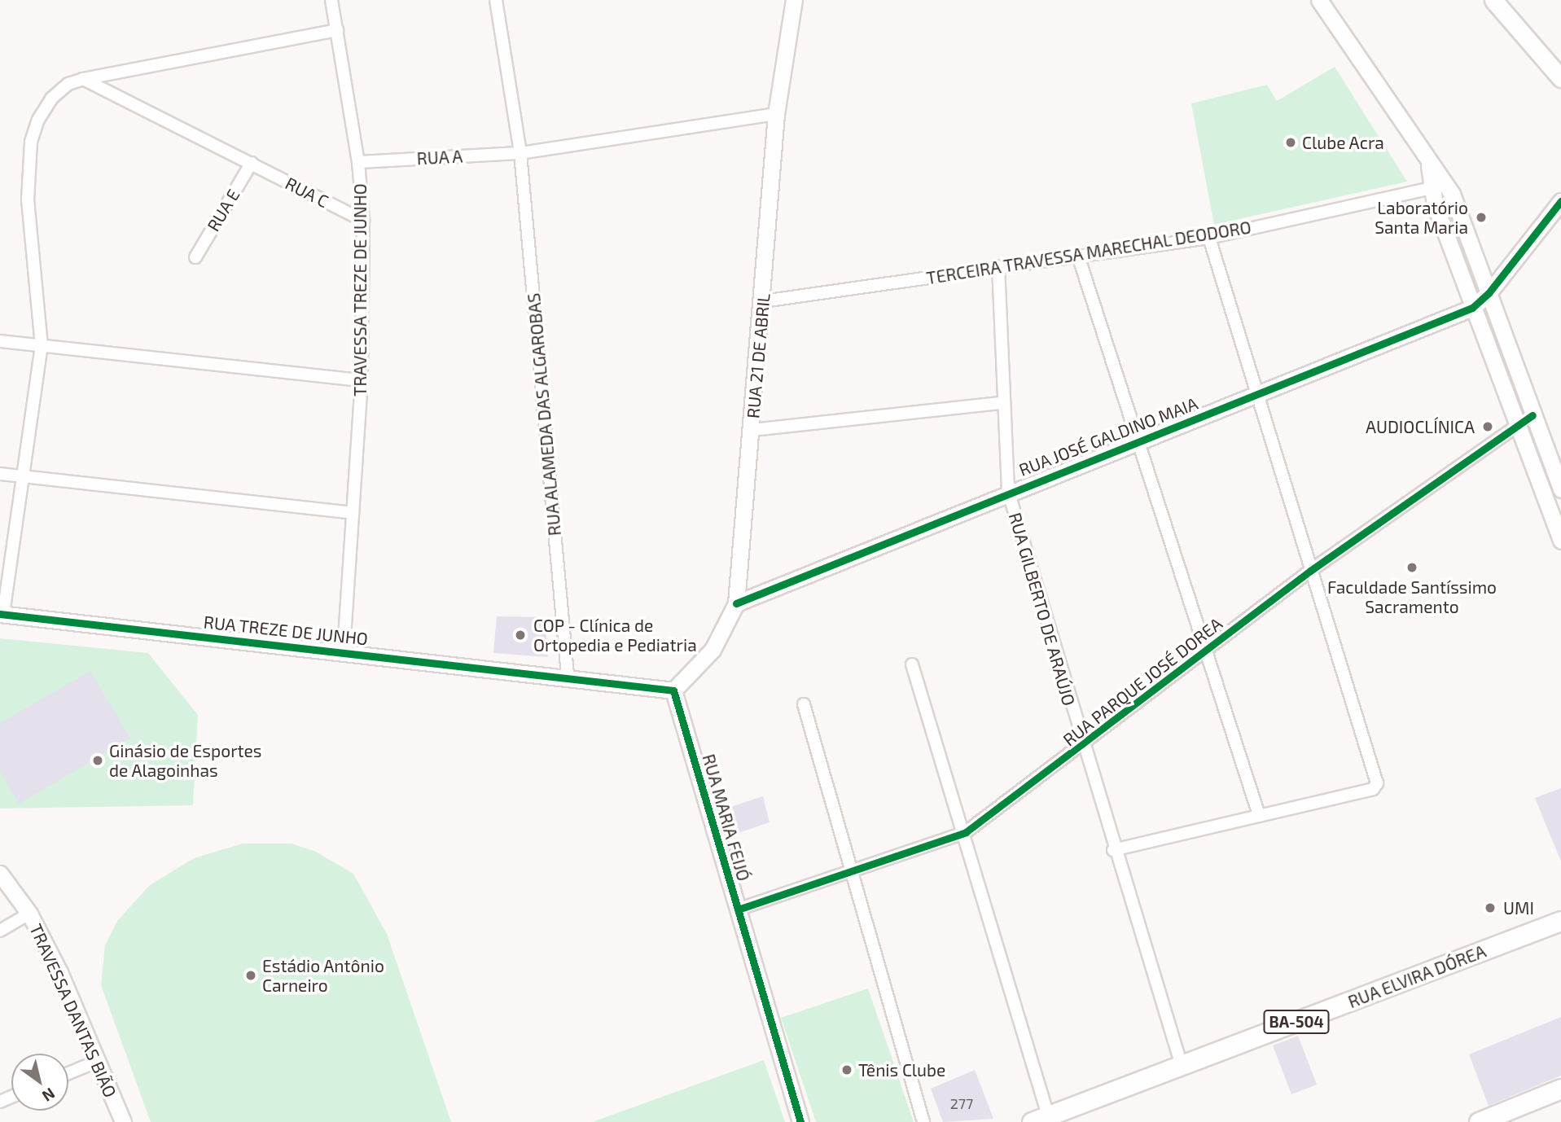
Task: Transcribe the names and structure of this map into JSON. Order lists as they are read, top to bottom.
{
  "streets": {
    "main road": ["RUA ELVIRA DÓREA", "BA-504"],
    "street": [
      "RUA A",
      "RUA C",
      "RUA E",
      "TERCEIRA TRAVESSA MARECHAL DEODORO",
      "TRAVESSA TREZE DE JUNHO",
      "RUA 21 DE ABRIL",
      "RUA ALAMEDA DAS ALGAROBAS",
      "RUA JOSÉ GALDINO MAIA",
      "RUA GILBERTO DE ARAÚJO",
      "RUA TREZE DE JUNHO",
      "RUA PARQUE JOSÉ DOREA",
      "RUA MARIA FEIJÓ",
      "TRAVESSA DANTAS BIÃO"
    ]
  },
  "crossings": [
    ["RUA A", "TRAVESSA TREZE DE JUNHO"],
    ["RUA A", "RUA 21 DE ABRIL"],
    ["RUA A", "RUA ALAMEDA DAS ALGAROBAS"],
    ["RUA C", "RUA E"],
    ["RUA C", "TRAVESSA TREZE DE JUNHO"],
    ["TERCEIRA TRAVESSA MARECHAL DEODORO", "RUA 21 DE ABRIL"],
    ["TERCEIRA TRAVESSA MARECHAL DEODORO", "RUA GILBERTO DE ARAÚJO"],
    ["TRAVESSA TREZE DE JUNHO", "RUA TREZE DE JUNHO"],
    ["RUA 21 DE ABRIL", "RUA JOSÉ GALDINO MAIA"],
    ["RUA 21 DE ABRIL", "RUA MARIA FEIJÓ"],
    ["RUA ALAMEDA DAS ALGAROBAS", "RUA TREZE DE JUNHO"],
    ["RUA JOSÉ GALDINO MAIA", "RUA GILBERTO DE ARAÚJO"],
    ["RUA GILBERTO DE ARAÚJO", "RUA PARQUE JOSÉ DOREA"],
    ["RUA GILBERTO DE ARAÚJO", "RUA ELVIRA DÓREA"],
    ["RUA PARQUE JOSÉ DOREA", "RUA MARIA FEIJÓ"],
    ["RUA PARQUE JOSÉ DOREA", "RUA ELVIRA DÓREA"]
  ],
  "places": [
    "Clube Acra",
    "Laboratório Santa Maria",
    "AUDIOCLÍNICA",
    "Faculdade Santíssimo Sacramento",
    "COP - Clínica de Ortopedia e Pediatria",
    "Ginásio de Esportes de Alagoinhas",
    "UMI",
    "Estádio Antônio Carneiro",
    "Tênis Clube"
  ],
  "house_numbers": ["277"],
  "north": "bottom right"
}
